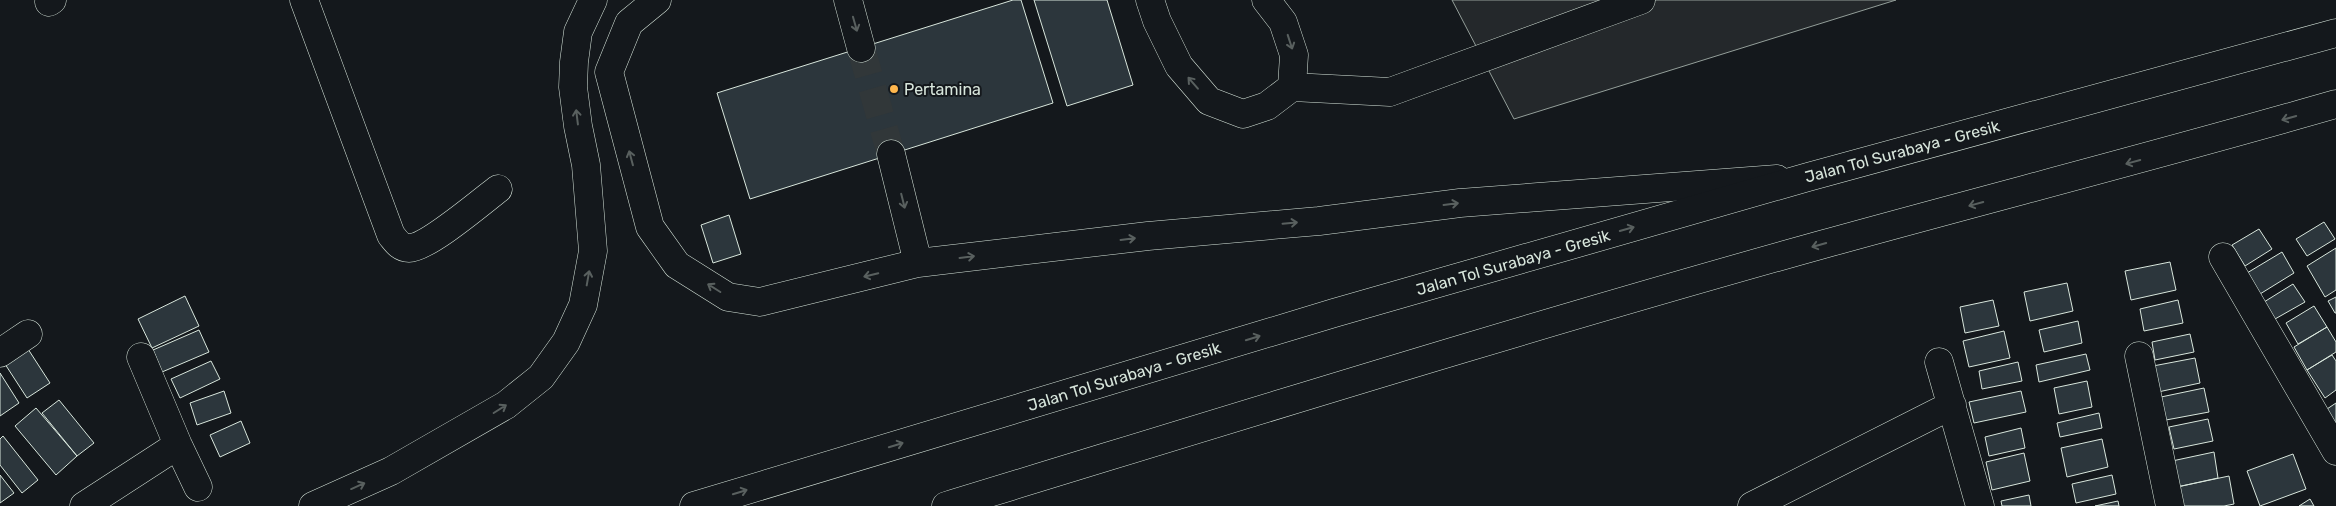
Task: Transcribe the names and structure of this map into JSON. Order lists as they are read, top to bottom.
{
  "streets": {
    "main road": ["Jalan Tol Surabaya - Gresik"]
  },
  "places": ["Pertamina"]
}
